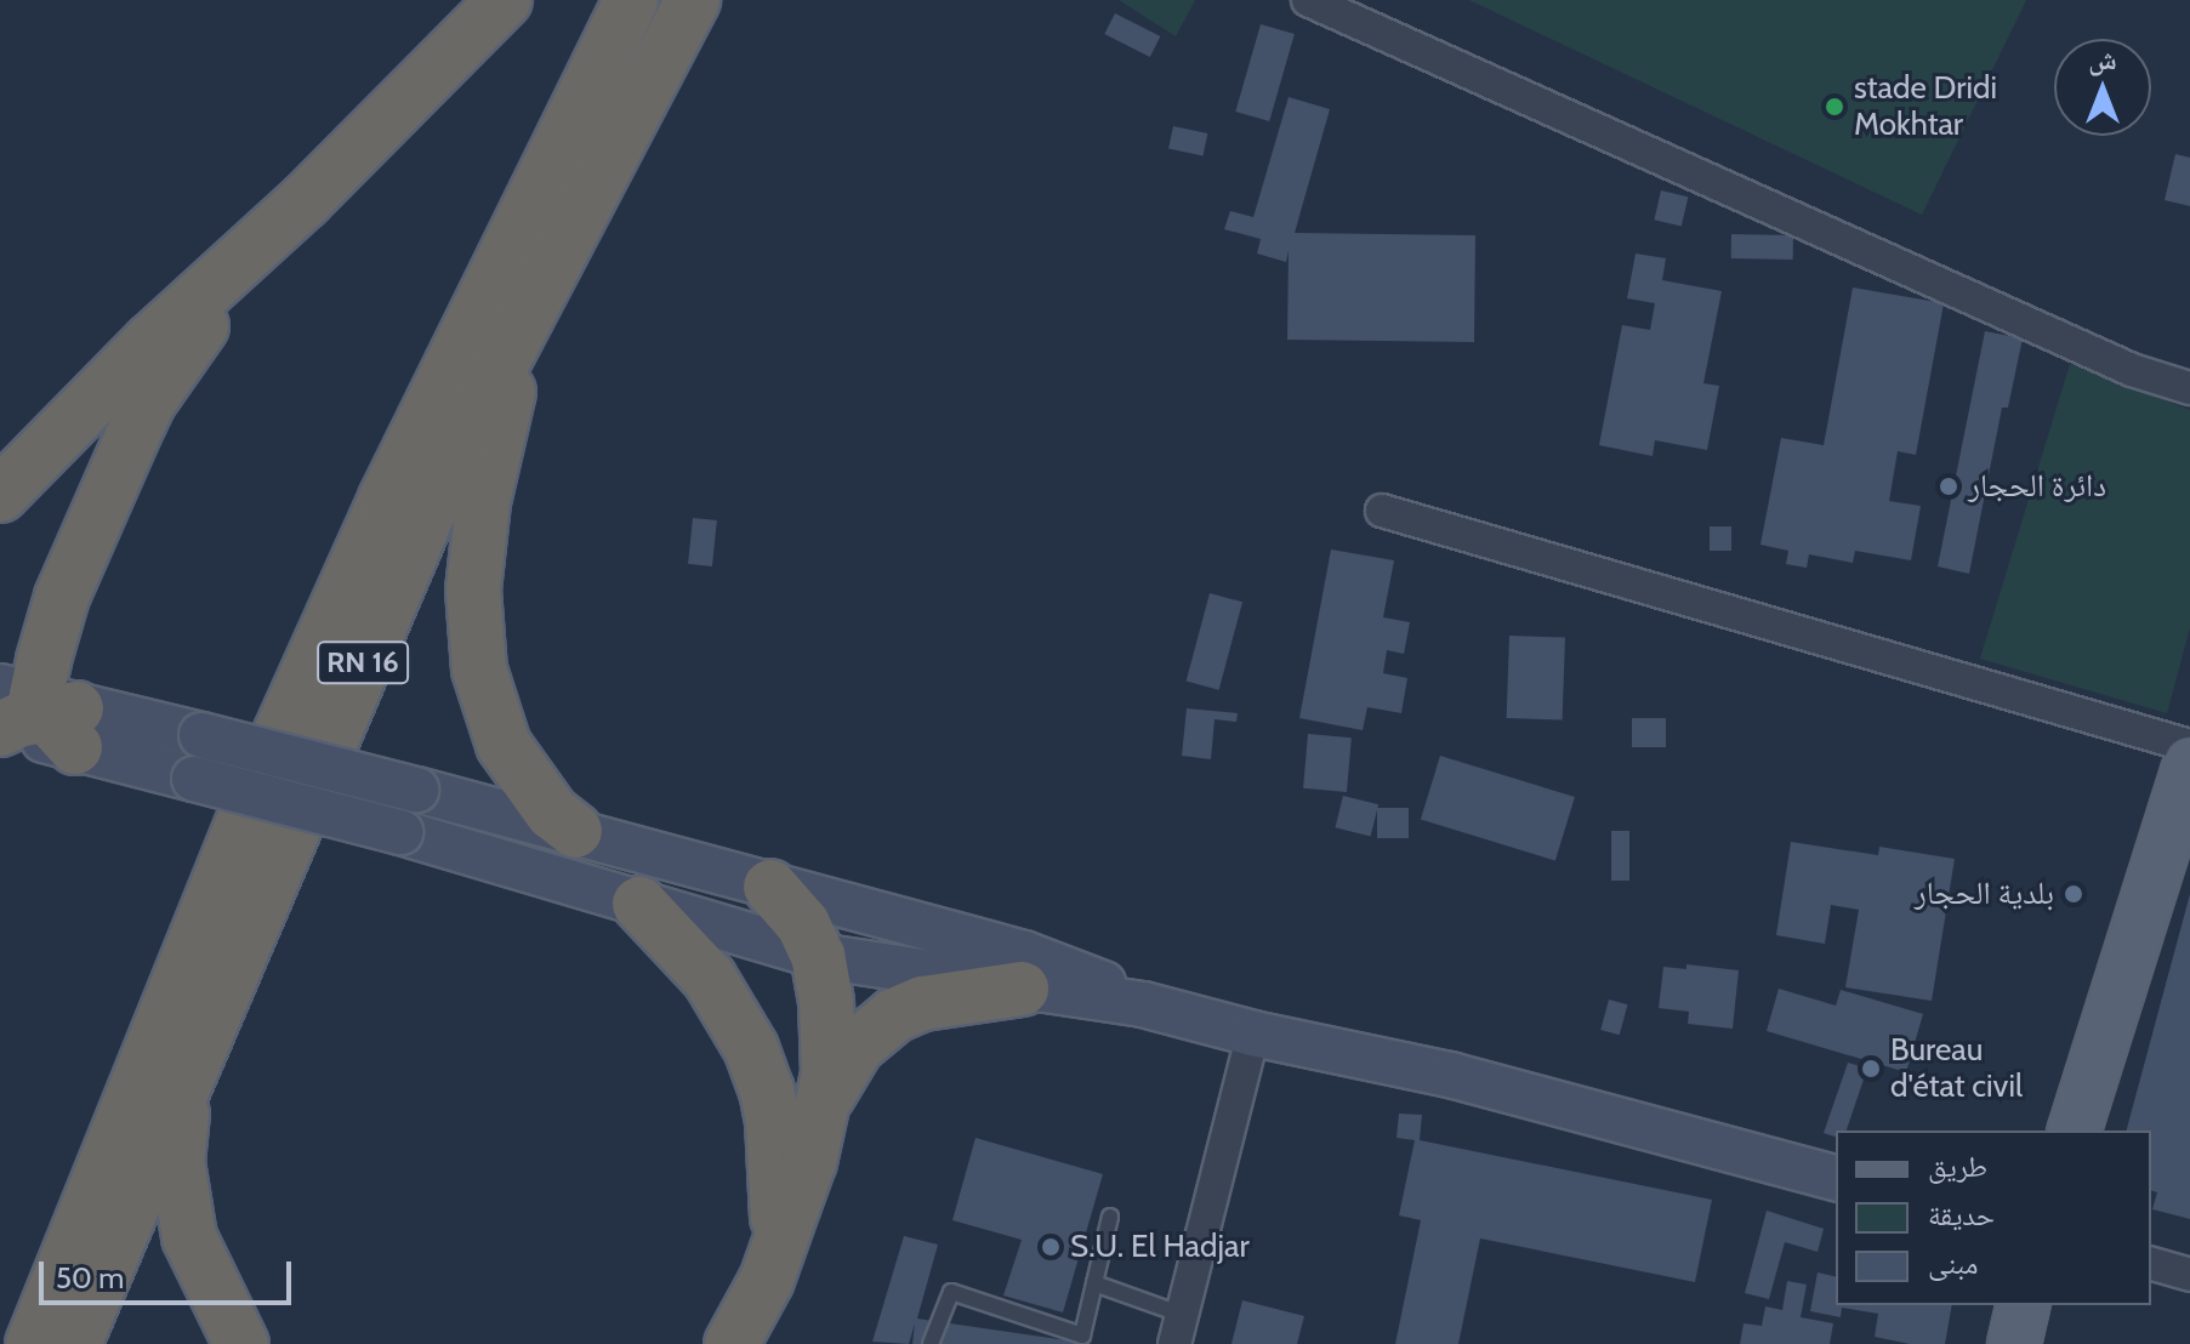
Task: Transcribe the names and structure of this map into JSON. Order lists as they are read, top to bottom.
{
  "streets": {
    "highway": ["RN 16"]
  },
  "places": [
    "stade Dridi Mokhtar",
    "دائرة الحجار",
    "بلدية الحجار",
    "Bureau d'état civil",
    "S.U. El Hadjar"
  ],
  "legend": ["طريق", "حديقة", "مبنى"],
  "scale_bar": "50 m",
  "north": "top"
}
